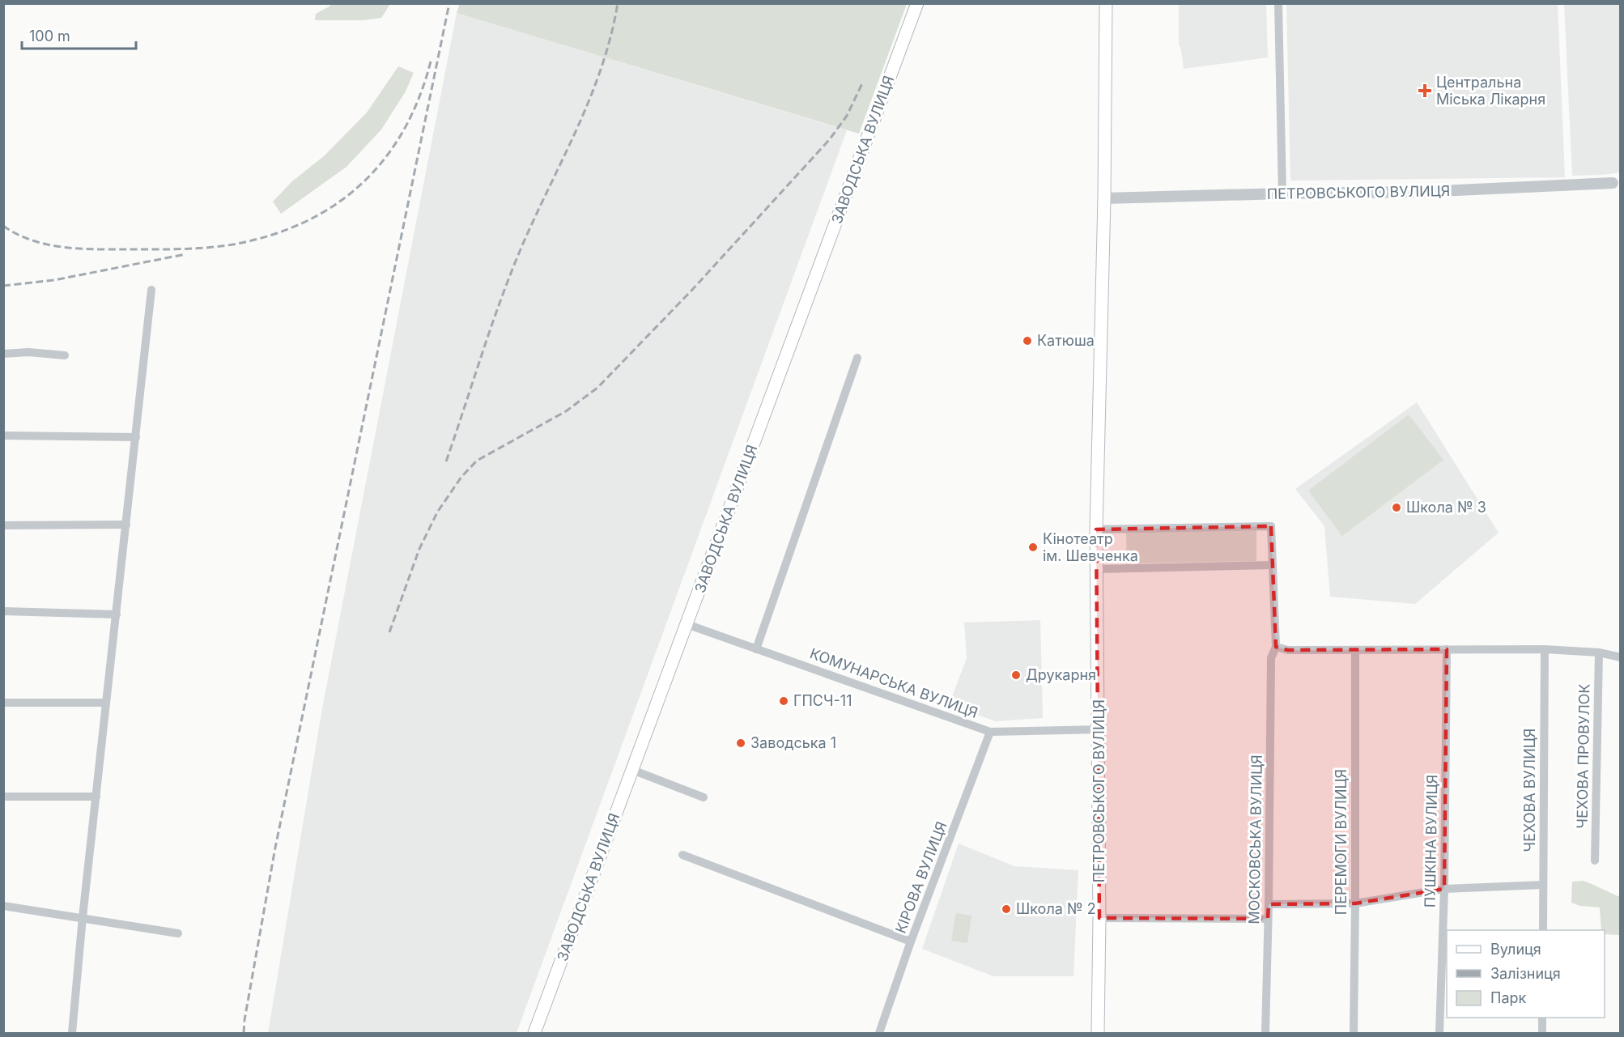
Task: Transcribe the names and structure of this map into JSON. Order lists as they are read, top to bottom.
{
  "streets": {
    "main road": ["ЗАВОДСЬКА ВУЛИЦЯ", "ПЕТРОВСЬКОГО ВУЛИЦЯ"],
    "street": [
      "КОМУНАРСЬКА ВУЛИЦЯ",
      "ЧЕХОВА ПРОВУЛОК",
      "ЧЕХОВА ВУЛИЦЯ",
      "МОСКОВСЬКА ВУЛИЦЯ",
      "ПУШКІНА ВУЛИЦЯ",
      "ПЕРЕМОГИ ВУЛИЦЯ",
      "КІРОВА ВУЛИЦЯ"
    ]
  },
  "crossings": [
    ["ЗАВОДСЬКА ВУЛИЦЯ", "КОМУНАРСЬКА ВУЛИЦЯ"],
    ["ПЕТРОВСЬКОГО ВУЛИЦЯ", "КОМУНАРСЬКА ВУЛИЦЯ"],
    ["ПЕТРОВСЬКОГО ВУЛИЦЯ", "МОСКОВСЬКА ВУЛИЦЯ"],
    ["КОМУНАРСЬКА ВУЛИЦЯ", "КІРОВА ВУЛИЦЯ"]
  ],
  "places": {
    "health": ["Центральна Міська Лікарня"],
    "other": [
      "Катюша",
      "Школа № 3",
      "Кінотеатр ім. Шевченка",
      "Друкарня",
      "ГПСЧ-11",
      "Заводська 1",
      "Школа № 2"
    ]
  },
  "legend": ["Вулиця", "Залізниця", "Парк"],
  "scale_bar": "100 m"
}
